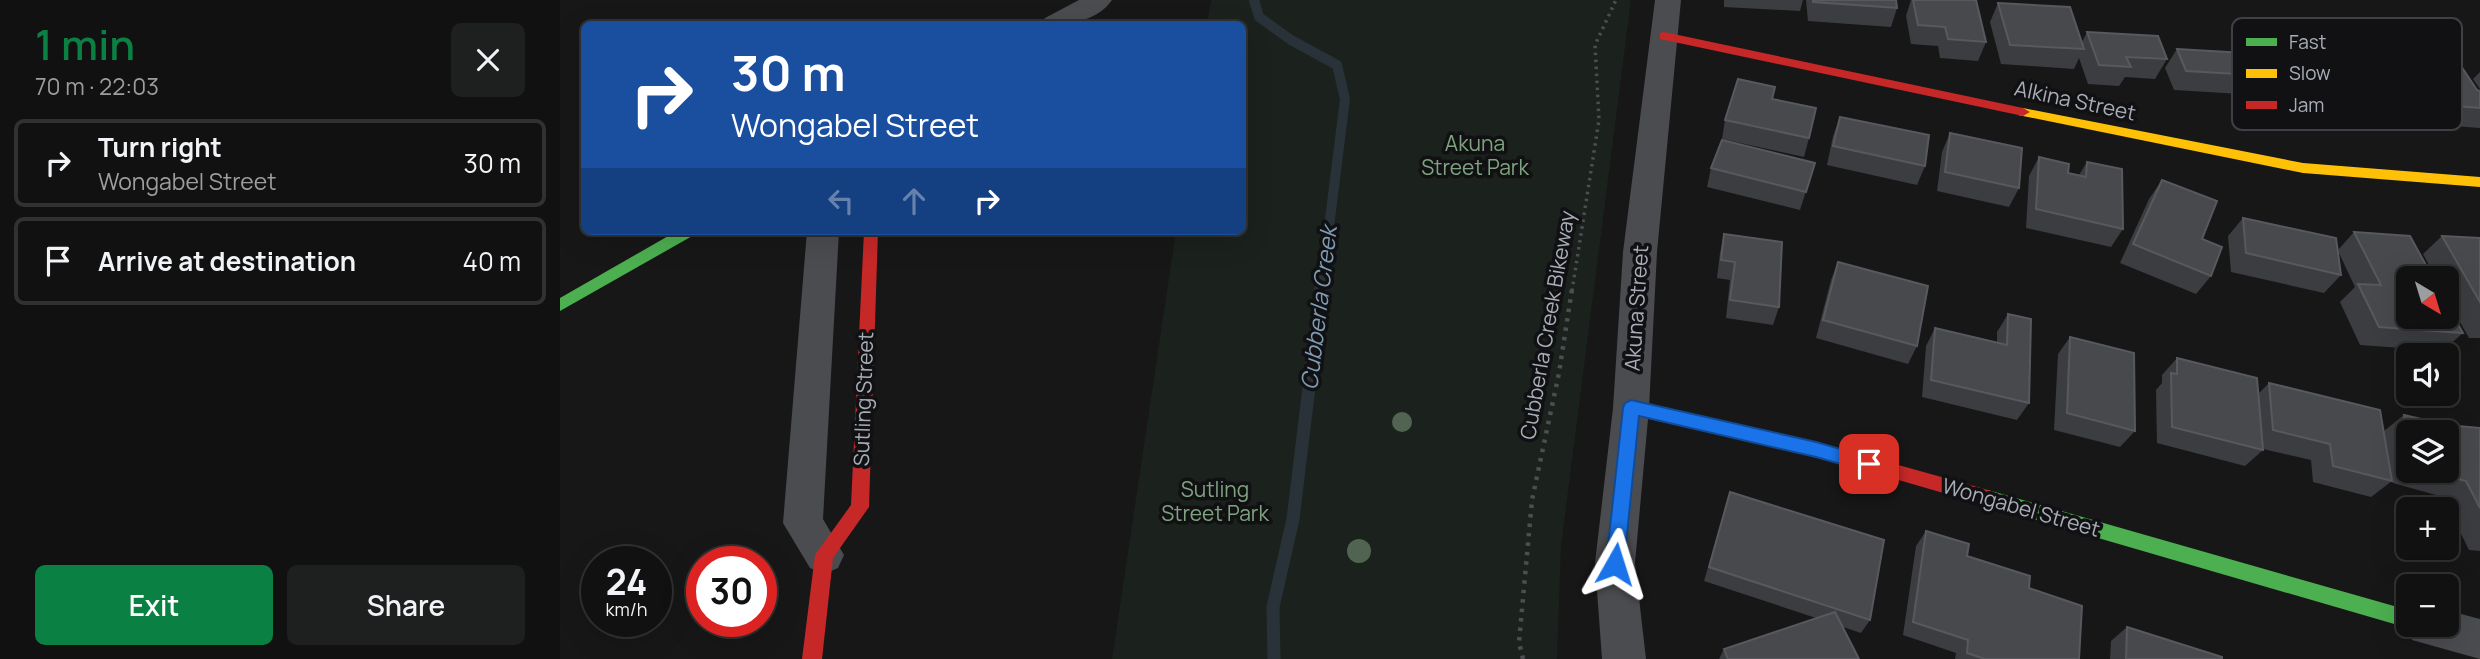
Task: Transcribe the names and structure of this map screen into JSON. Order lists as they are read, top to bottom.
{
  "streets": {
    "street": [
      "Alkina Street",
      "Akuna Street",
      "Sutling Street",
      "Wongabel Street"
    ],
    "path": ["Cubberla Creek Bikeway"]
  },
  "crossings": [
    ["Alkina Street", "Akuna Street"],
    ["Akuna Street", "Wongabel Street"]
  ],
  "water": ["Cubberla Creek"],
  "parks": ["Akuna Street Park", "Sutling Street Park"],
  "legend": ["Fast", "Slow", "Jam"],
  "north": "bottom right",
  "page": {
    "heading": ["1 min", "70 m · 22:03"],
    "turn": ["30 m", "Wongabel Street"],
    "list": [
      {
        "name": "Turn right",
        "note": "Wongabel Street",
        "value": "30 m"
      },
      {
        "name": "Arrive at destination",
        "value": "40 m"
      }
    ],
    "map_buttons": ["+", "−"],
    "speed": "24 km/h",
    "limit": "30",
    "buttons": ["Exit", "Share"]
  }
}
